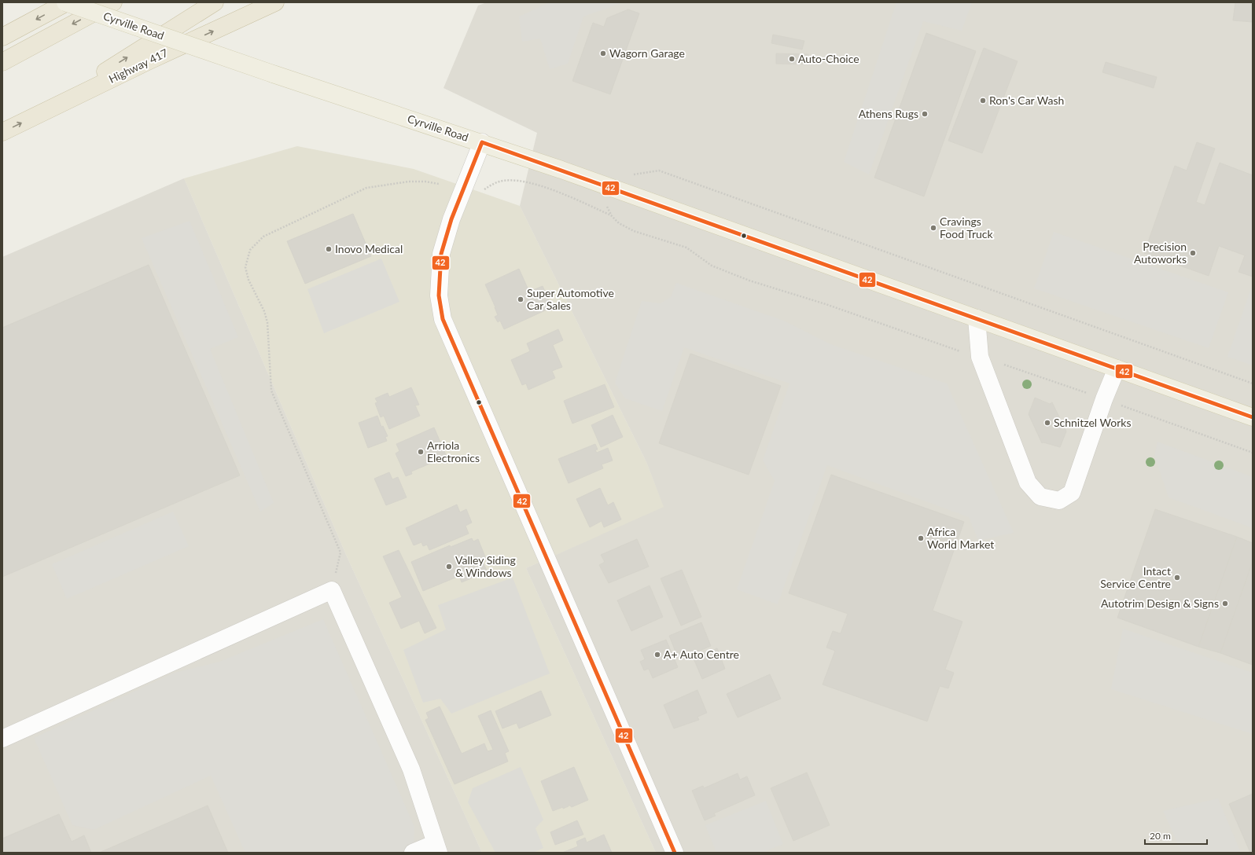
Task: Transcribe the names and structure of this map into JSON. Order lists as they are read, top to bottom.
{
  "streets": {
    "highway": ["Highway 417"],
    "main road": ["Cyrville Road"]
  },
  "places": [
    "Wagorn Garage",
    "Auto-Choice",
    "Ron's Car Wash",
    "Athens Rugs",
    "Cravings Food Truck",
    "Inovo Medical",
    "Precision Autoworks",
    "Super Automotive Car Sales",
    "Schnitzel Works",
    "Arriola Electronics",
    "Africa World Market",
    "Valley Siding & Windows",
    "Intact Service Centre",
    "Autotrim Design & Signs",
    "A+ Auto Centre"
  ],
  "lines": ["transit line 42"],
  "scale_bar": "20 m"
}
